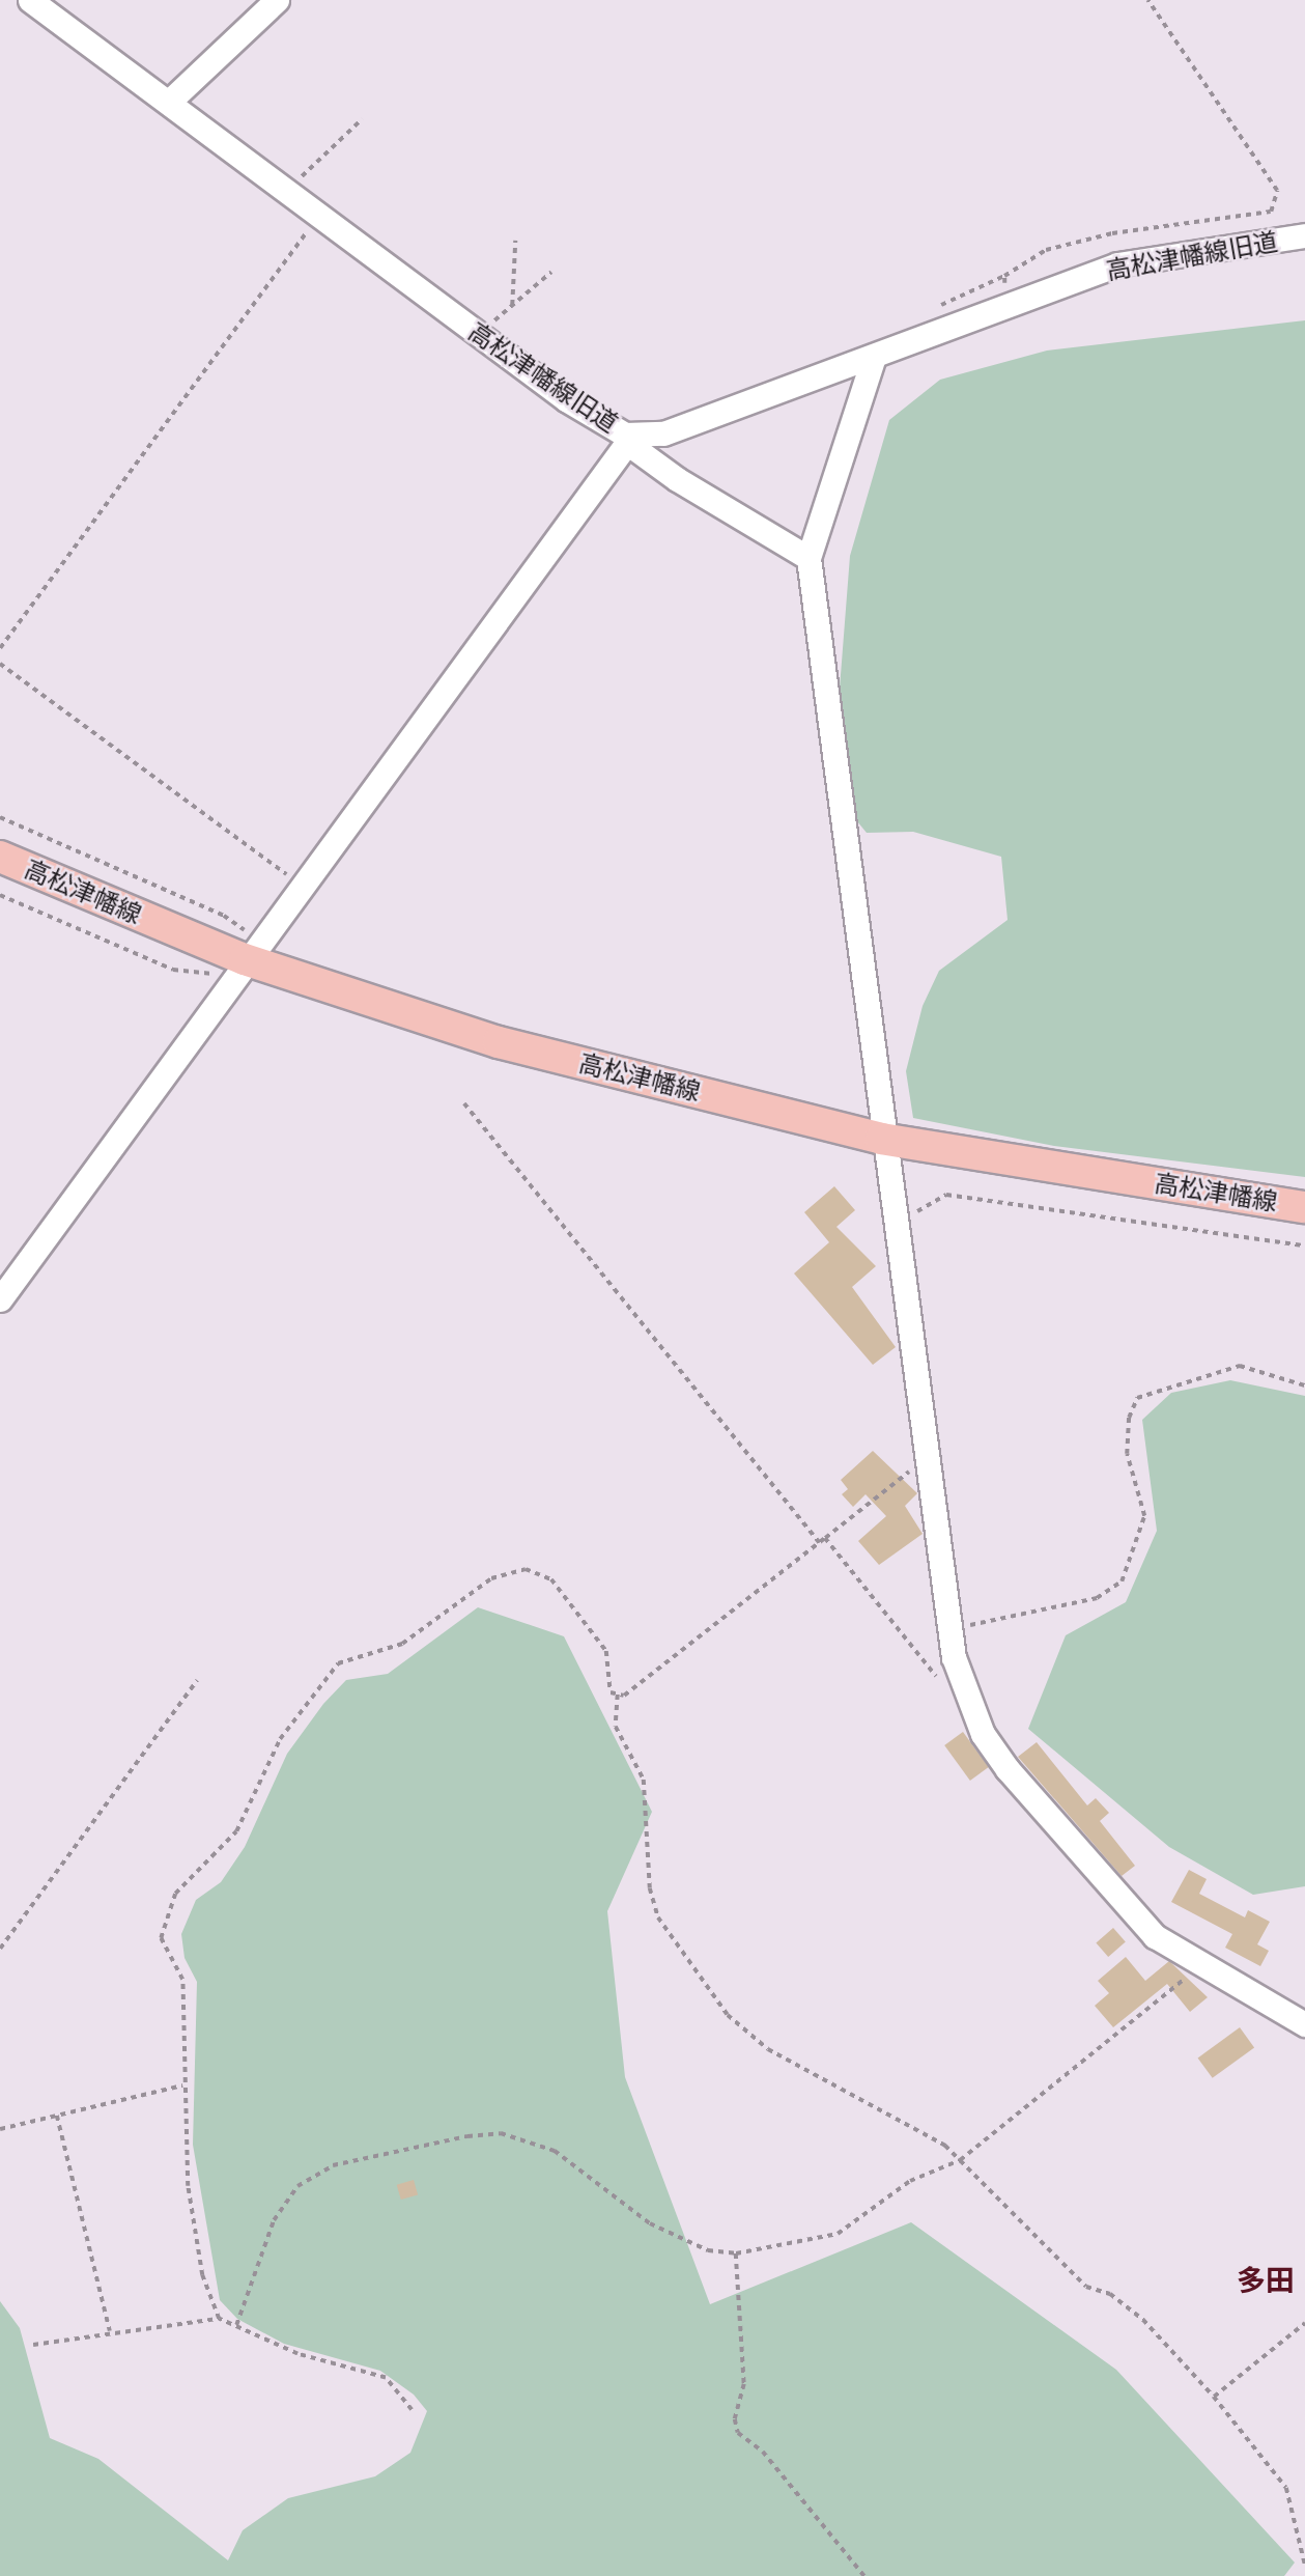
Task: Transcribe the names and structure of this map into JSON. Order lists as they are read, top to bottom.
{
  "streets": {
    "main road": ["高松津幡線"],
    "street": ["高松津幡線旧道"]
  },
  "districts": ["多田"]
}
